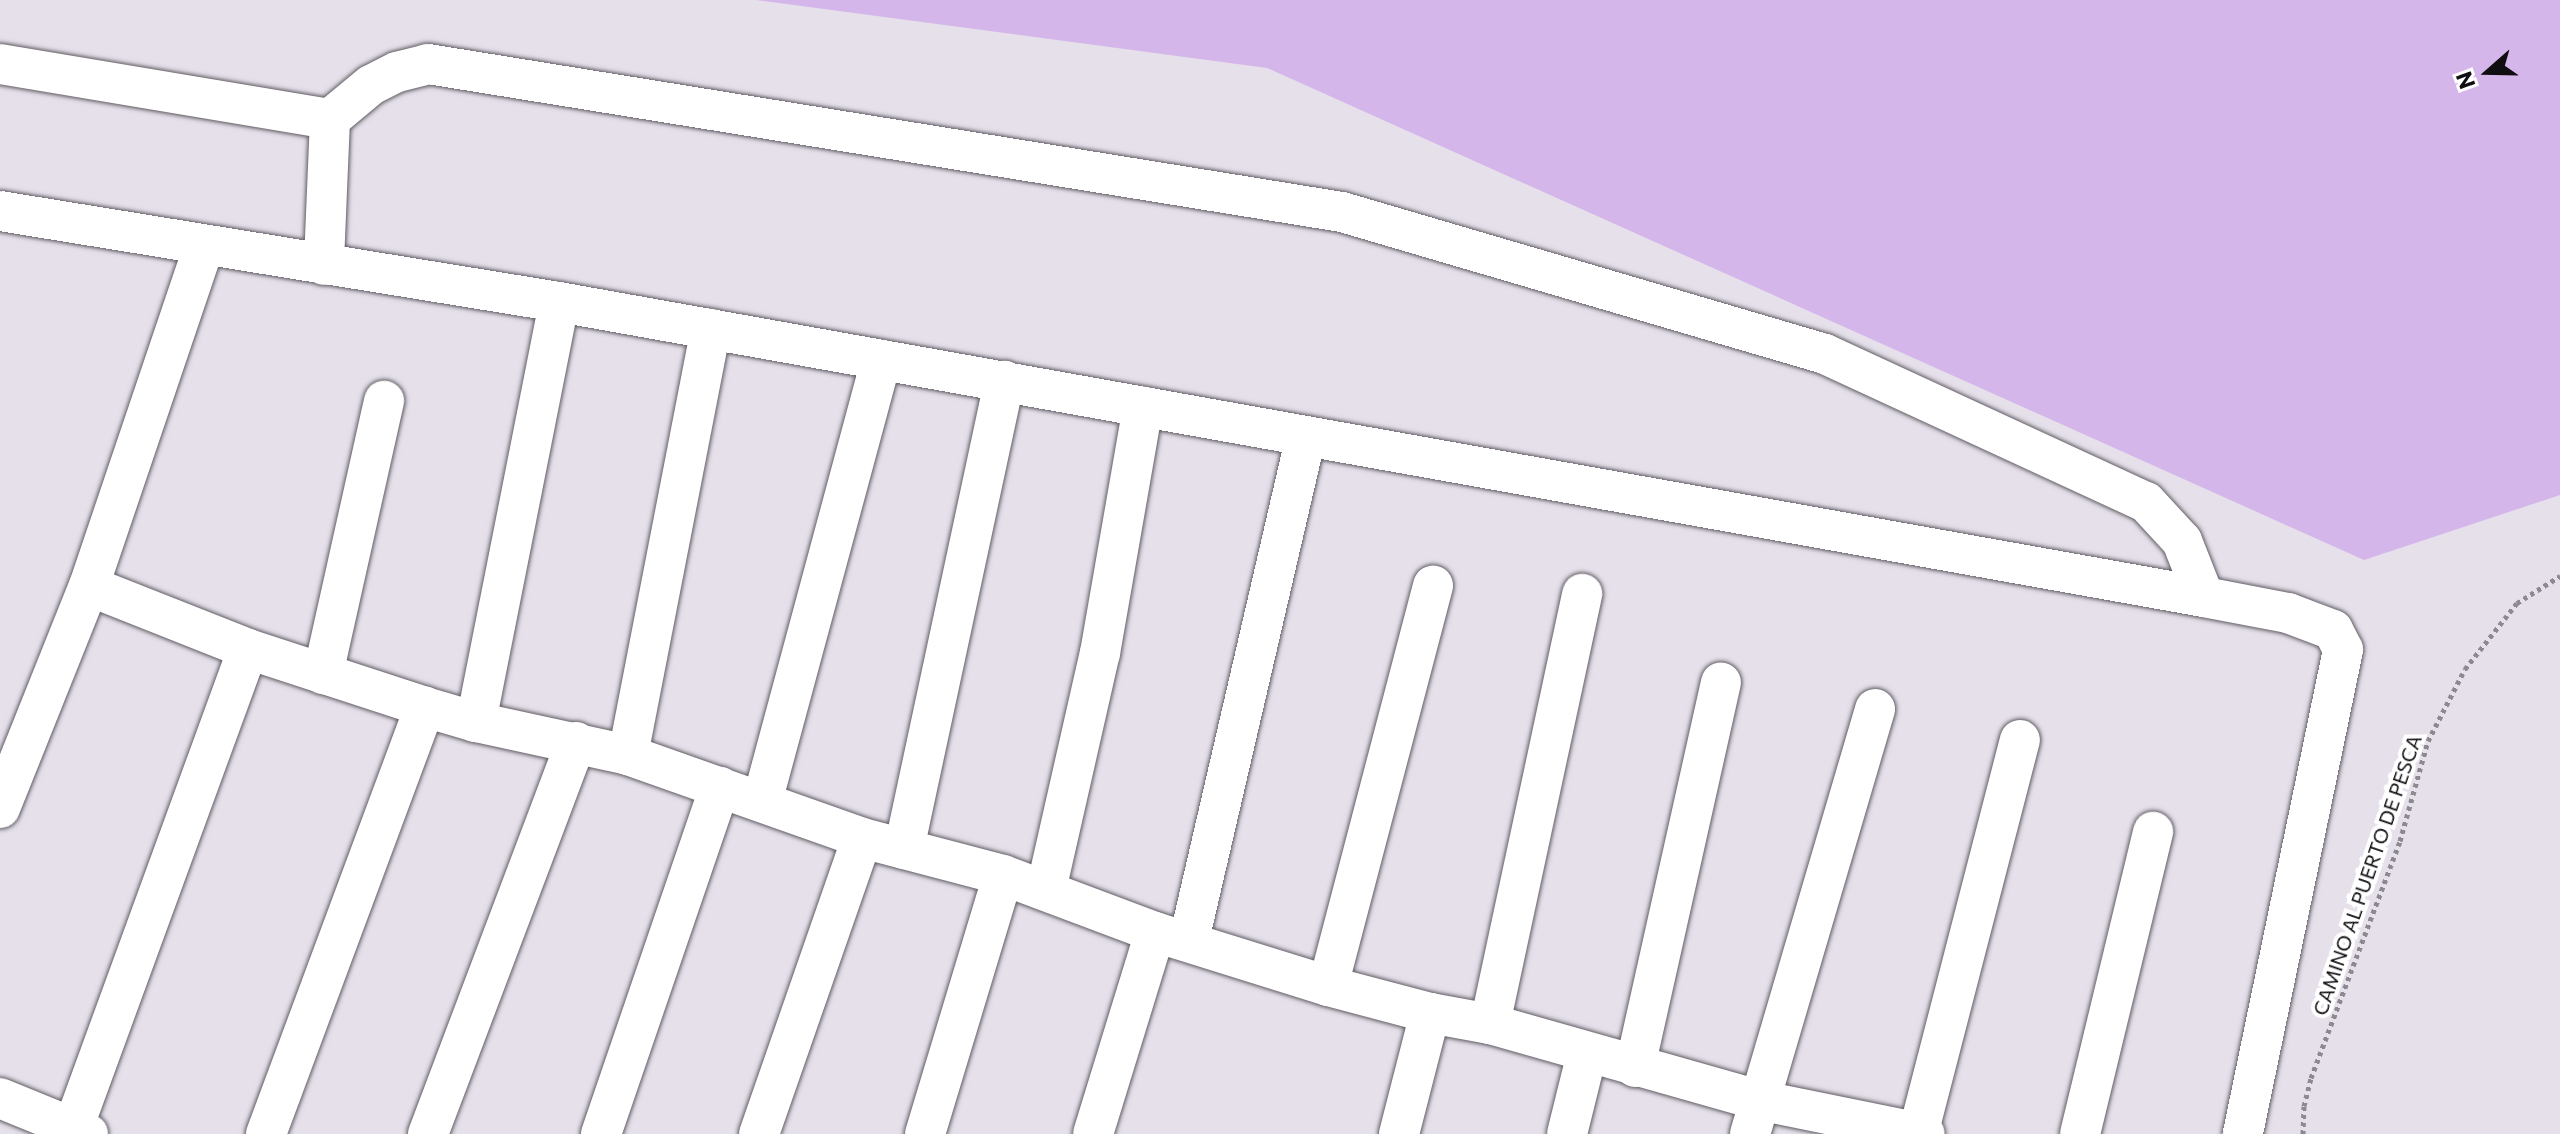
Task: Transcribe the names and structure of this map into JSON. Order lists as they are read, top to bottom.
{
  "streets": {
    "path": ["CAMINO AL PUERTO DE PESCA"]
  },
  "north": "left"
}
